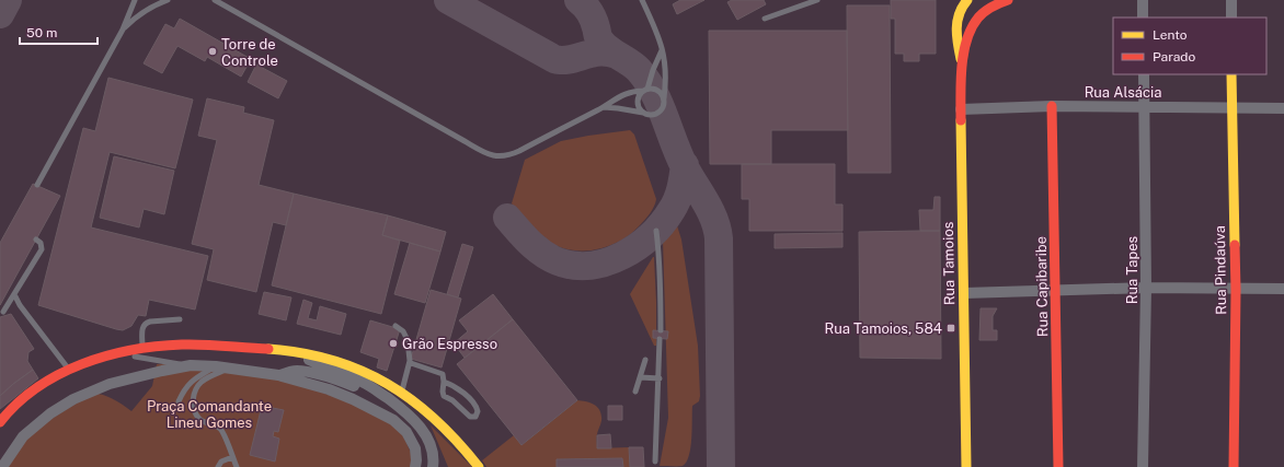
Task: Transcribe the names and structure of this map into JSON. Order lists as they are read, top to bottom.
{
  "streets": {
    "street": [
      "Rua Alsácia",
      "Rua Tamoios",
      "Rua Tapes",
      "Rua Pindaúva",
      "Rua Capibaribe"
    ]
  },
  "crossings": [
    ["Rua Alsácia", "Rua Tamoios"],
    ["Rua Alsácia", "Rua Tapes"],
    ["Rua Alsácia", "Rua Pindaúva"],
    ["Rua Alsácia", "Rua Capibaribe"]
  ],
  "parks": ["Praça Comandante Lineu Gomes"],
  "places": {
    "other": ["Torre de Controle", "Grão Espresso"],
    "transit": ["Rua Tamoios, 584"]
  },
  "legend": ["Lento", "Parado"],
  "scale_bar": "50 m"
}
